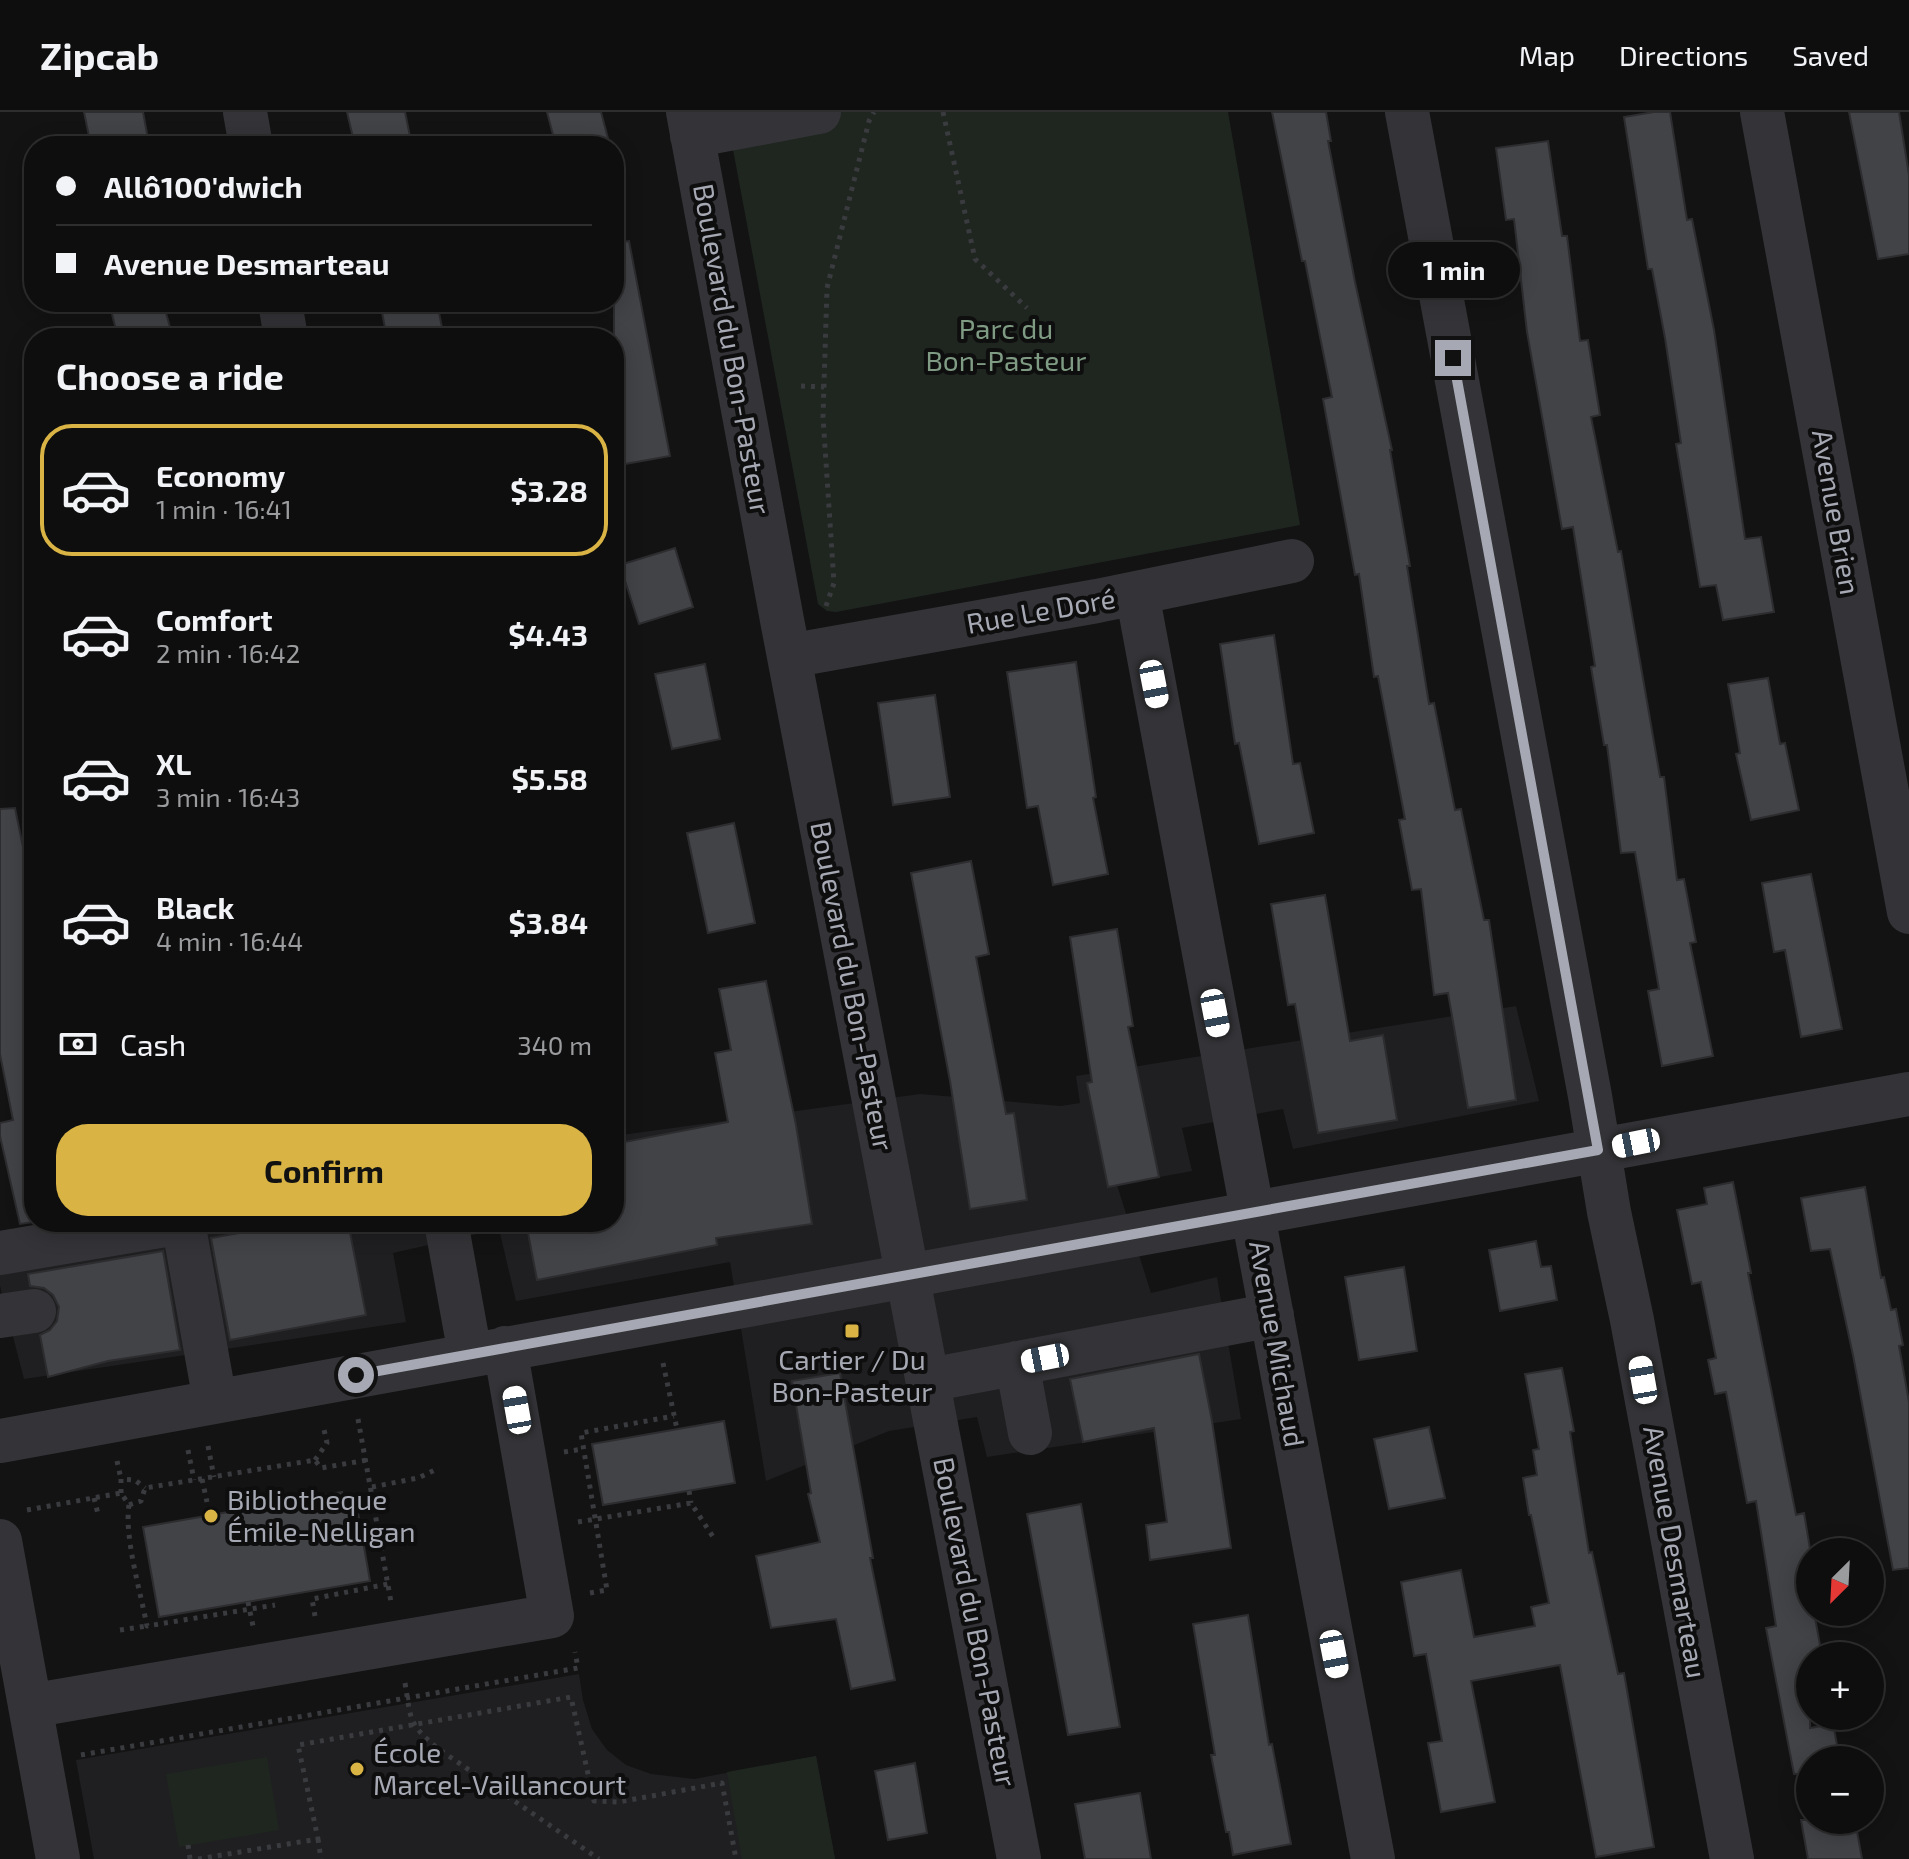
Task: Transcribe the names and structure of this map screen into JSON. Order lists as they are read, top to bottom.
{
  "streets": {
    "street": [
      "Boulevard du Bon-Pasteur",
      "Avenue Brien",
      "Rue Le Doré",
      "Avenue Michaud",
      "Avenue Desmarteau"
    ]
  },
  "crossings": [
    ["Boulevard du Bon-Pasteur", "Rue Le Doré"],
    ["Rue Le Doré", "Avenue Michaud"]
  ],
  "parks": ["Parc du Bon-Pasteur"],
  "places": {
    "transit": ["Cartier / Du Bon-Pasteur"],
    "other": ["Bibliotheque Émile-Nelligan", "École Marcel-Vaillancourt"]
  },
  "north": "bottom left",
  "page": {
    "header": "Zipcab",
    "nav": ["Map", "Directions", "Saved"],
    "banner": ["Allô100'dwich", "Avenue Desmarteau"],
    "bubble": "1 min",
    "heading": "Choose a ride",
    "list": [
      {
        "name": "Economy",
        "note": "1 min · 16:41",
        "value": "$3.28"
      },
      {
        "name": "Comfort",
        "note": "2 min · 16:42",
        "value": "$4.43"
      },
      {
        "name": "XL",
        "note": "3 min · 16:43",
        "value": "$5.58"
      },
      {
        "name": "Black",
        "note": "4 min · 16:44",
        "value": "$3.84"
      }
    ],
    "pay": ["Cash", "340 m"],
    "buttons": "Confirm",
    "map_buttons": ["+", "−"]
  }
}
